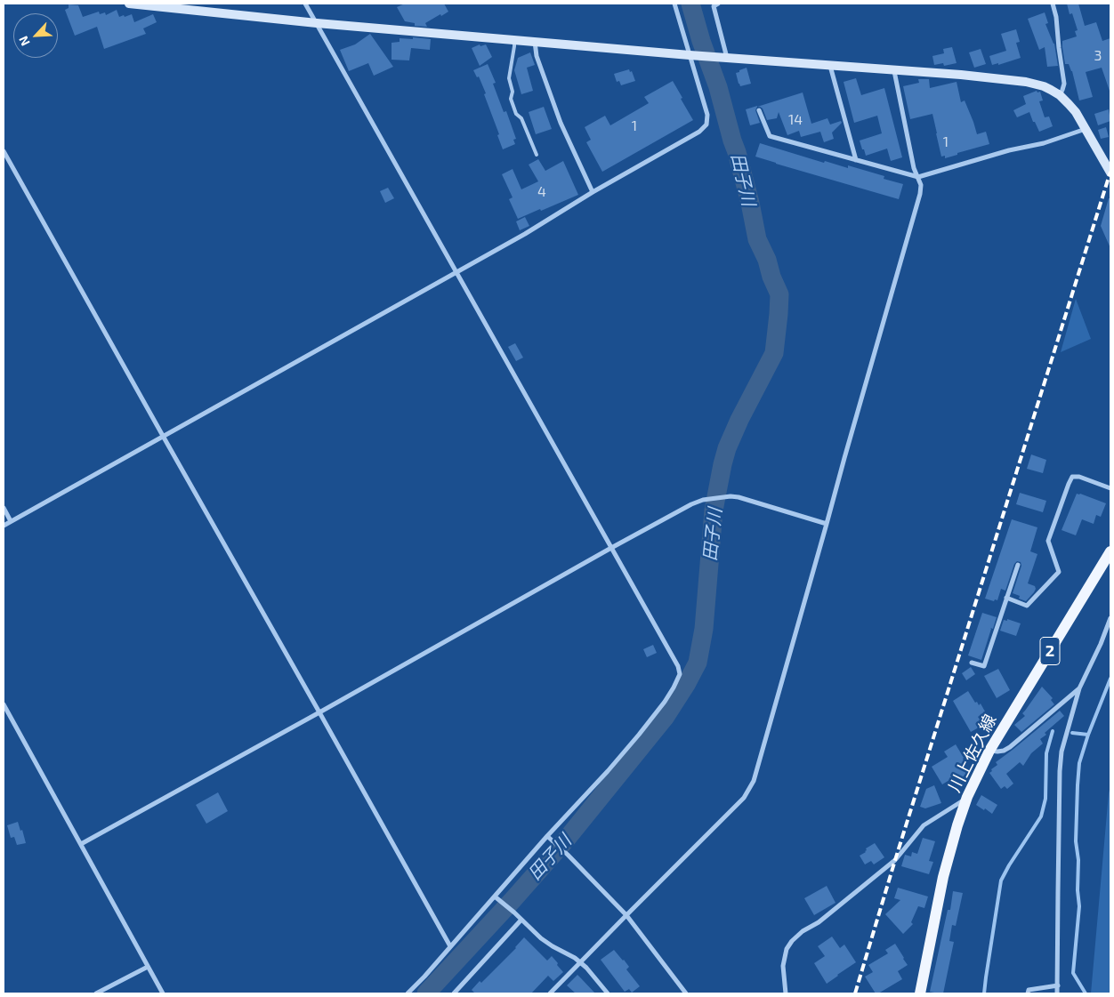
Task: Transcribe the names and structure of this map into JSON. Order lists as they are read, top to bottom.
{
  "streets": {
    "main road": ["2", "川上佐久線"]
  },
  "water": ["田子川"],
  "house_numbers": [
    "3",
    "14",
    "1",
    "1",
    "4"
  ],
  "north": "bottom left"
}
